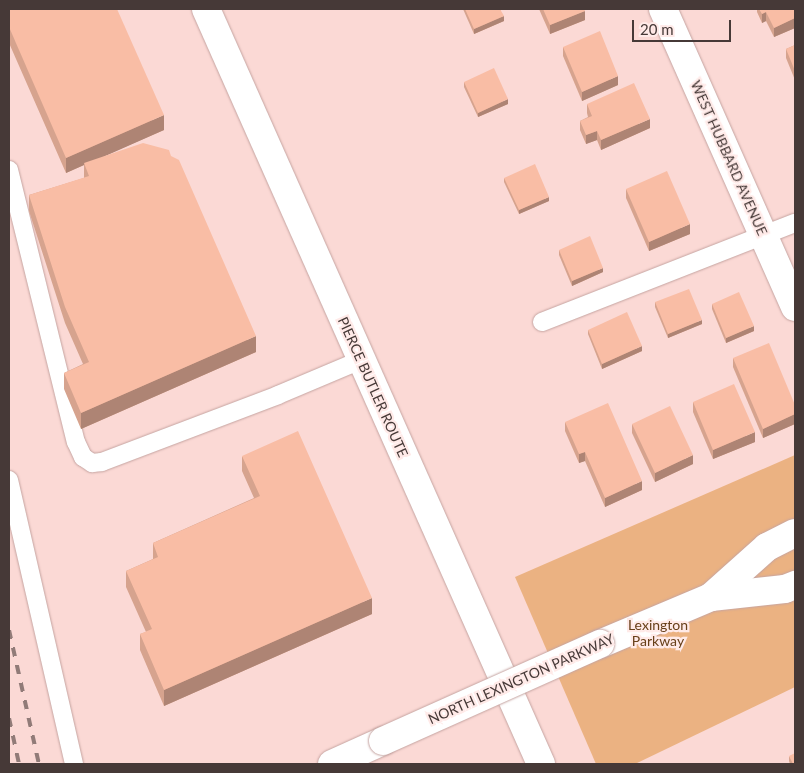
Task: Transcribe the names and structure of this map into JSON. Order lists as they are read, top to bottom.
{
  "streets": {
    "main road": ["WEST HUBBARD AVENUE", "PIERCE BUTLER ROUTE", "NORTH LEXINGTON PARKWAY"]
  },
  "parks": ["Lexington Parkway"],
  "scale_bar": "20 m"
}
